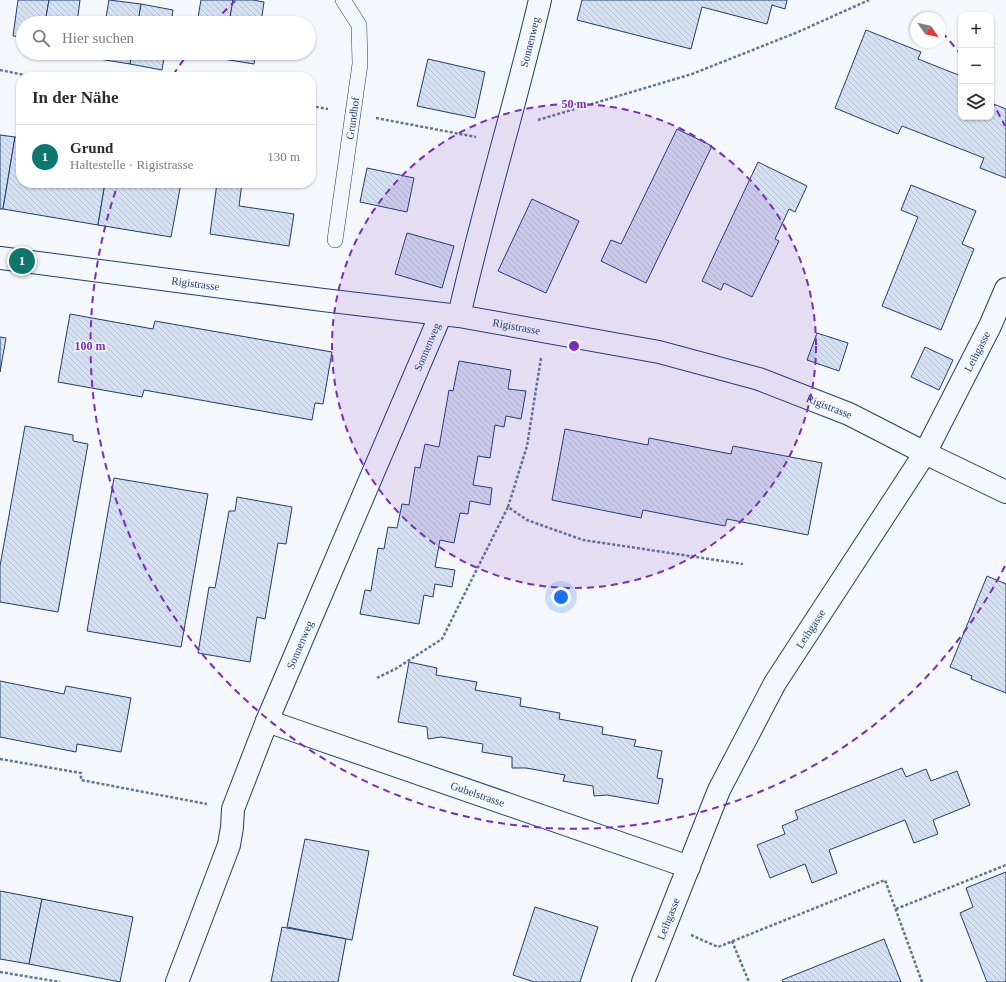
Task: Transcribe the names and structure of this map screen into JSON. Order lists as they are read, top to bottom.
{
  "streets": {
    "street": [
      "Sonnenweg",
      "Rigistrasse",
      "Leihgasse",
      "Gubelstrasse"
    ],
    "lane": ["Grundhof"]
  },
  "crossings": [
    ["Sonnenweg", "Rigistrasse"],
    ["Sonnenweg", "Gubelstrasse"],
    ["Rigistrasse", "Leihgasse"],
    ["Leihgasse", "Gubelstrasse"]
  ],
  "north": "bottom right",
  "page": {
    "map_buttons": ["+", "−"],
    "search": "Hier suchen",
    "heading": "In der Nähe",
    "list": [
      {
        "mark": "1",
        "name": "Grund",
        "note": "Haltestelle · Rigistrasse",
        "value": "130 m"
      }
    ],
    "pins": "1"
  },
  "rings": ["50 m", "100 m"]
}
